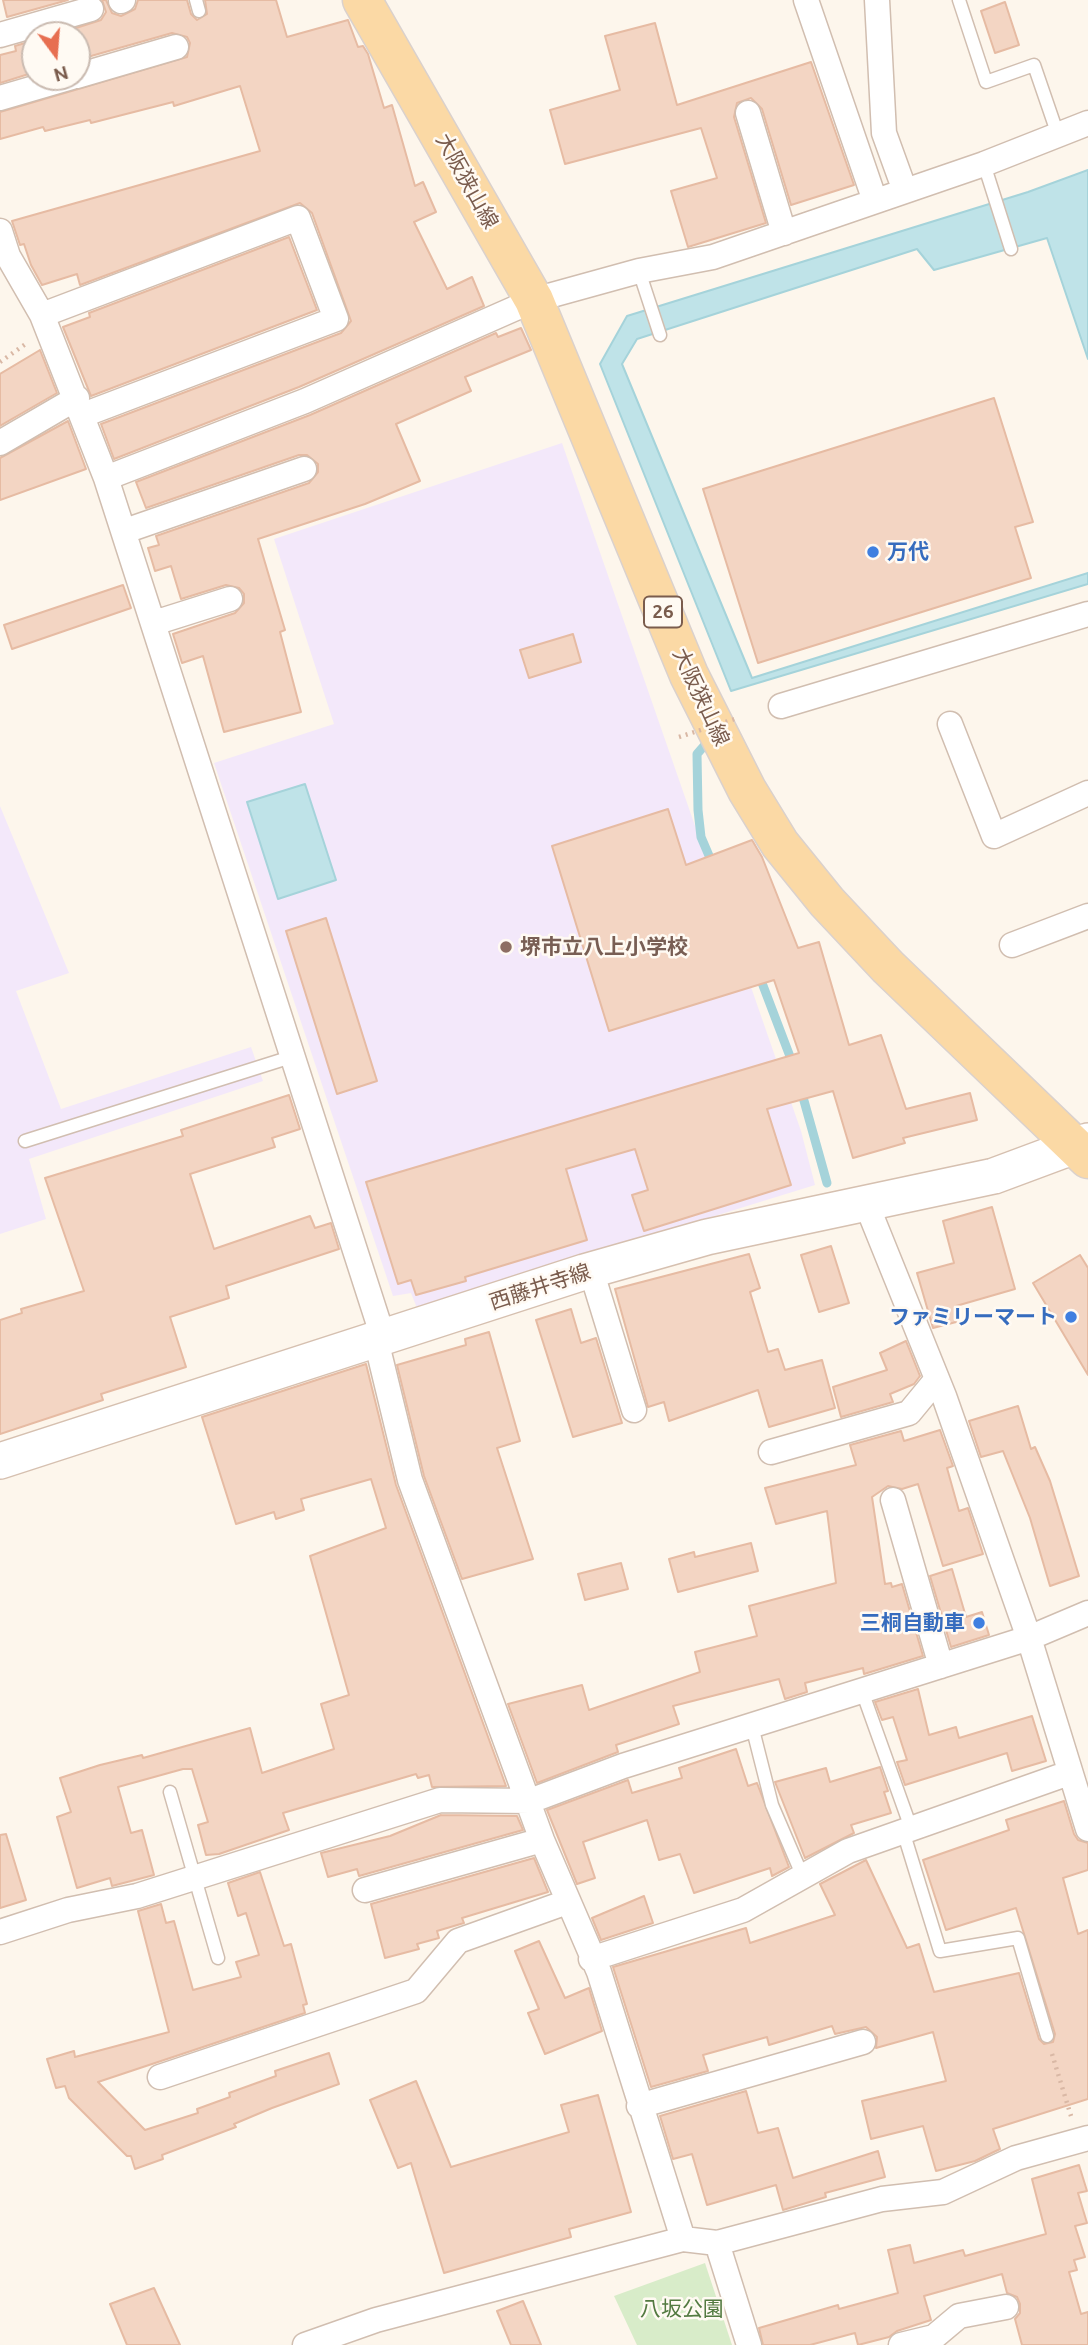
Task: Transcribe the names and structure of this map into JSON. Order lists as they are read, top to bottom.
{
  "streets": {
    "main road": ["大阪狭山線", "26", "西藤井寺線"]
  },
  "crossings": [
    ["大阪狭山線", "西藤井寺線"]
  ],
  "parks": ["八坂公園"],
  "places": [
    "万代",
    "堺市立八上小学校",
    "ファミリーマート",
    "三桐自動車"
  ],
  "north": "bottom"
}
